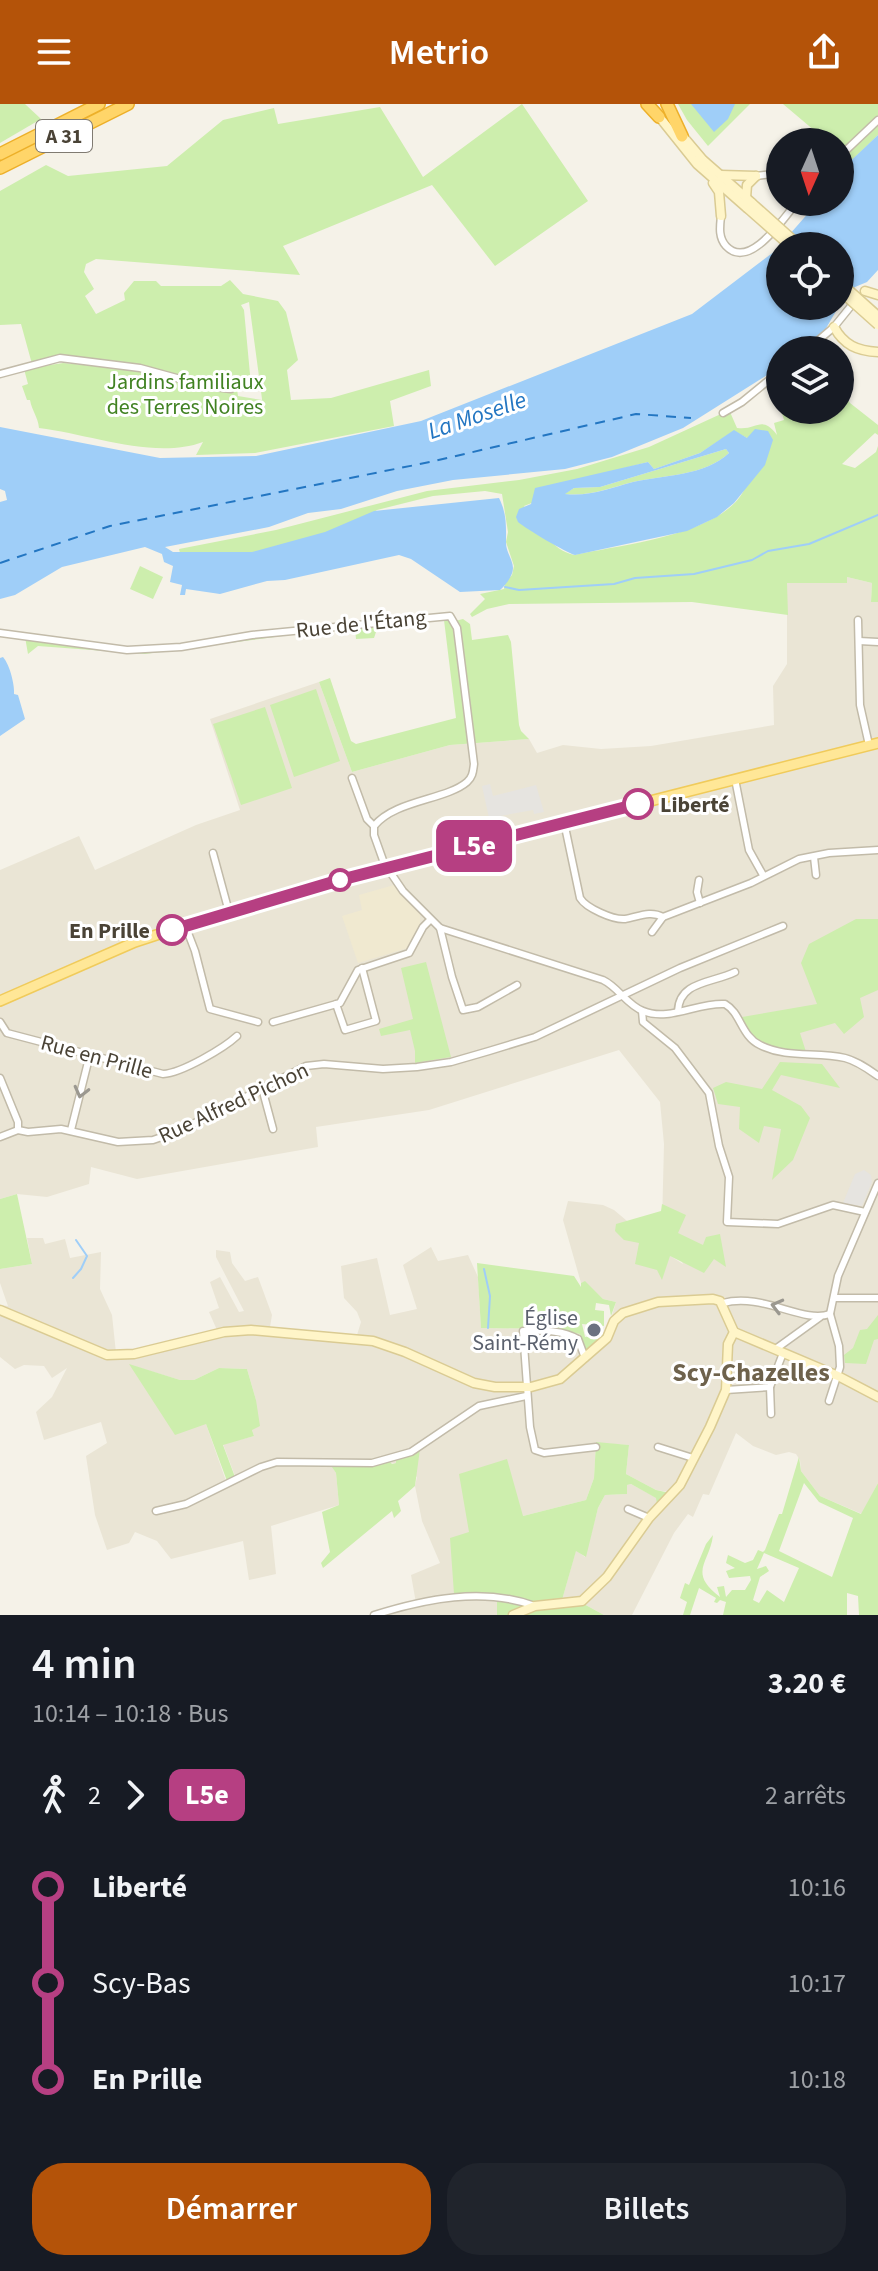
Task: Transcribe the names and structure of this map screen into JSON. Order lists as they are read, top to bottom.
{
  "streets": {
    "highway": ["A 31"],
    "street": ["Rue de l'Étang", "Rue en Prille", "Rue Alfred Pichon"]
  },
  "districts": ["Scy-Chazelles"],
  "water": ["La Moselle"],
  "parks": ["Jardins familiaux des Terres Noires"],
  "places": ["Liberté", "En Prille", "Église Saint-Rémy"],
  "lines": ["bus line L5e"],
  "north": "bottom",
  "page": {
    "header": "Metrio",
    "on_map": "L5e",
    "heading": ["4 min", "10:14 – 10:18 · Bus", "3.20 €"],
    "legs": ["2", "L5e", "2 arrêts"],
    "list": [
      {
        "name": "Liberté",
        "value": "10:16"
      },
      {
        "name": "Scy-Bas",
        "value": "10:17"
      },
      {
        "name": "En Prille",
        "value": "10:18"
      }
    ],
    "buttons": ["Démarrer", "Billets"]
  }
}
